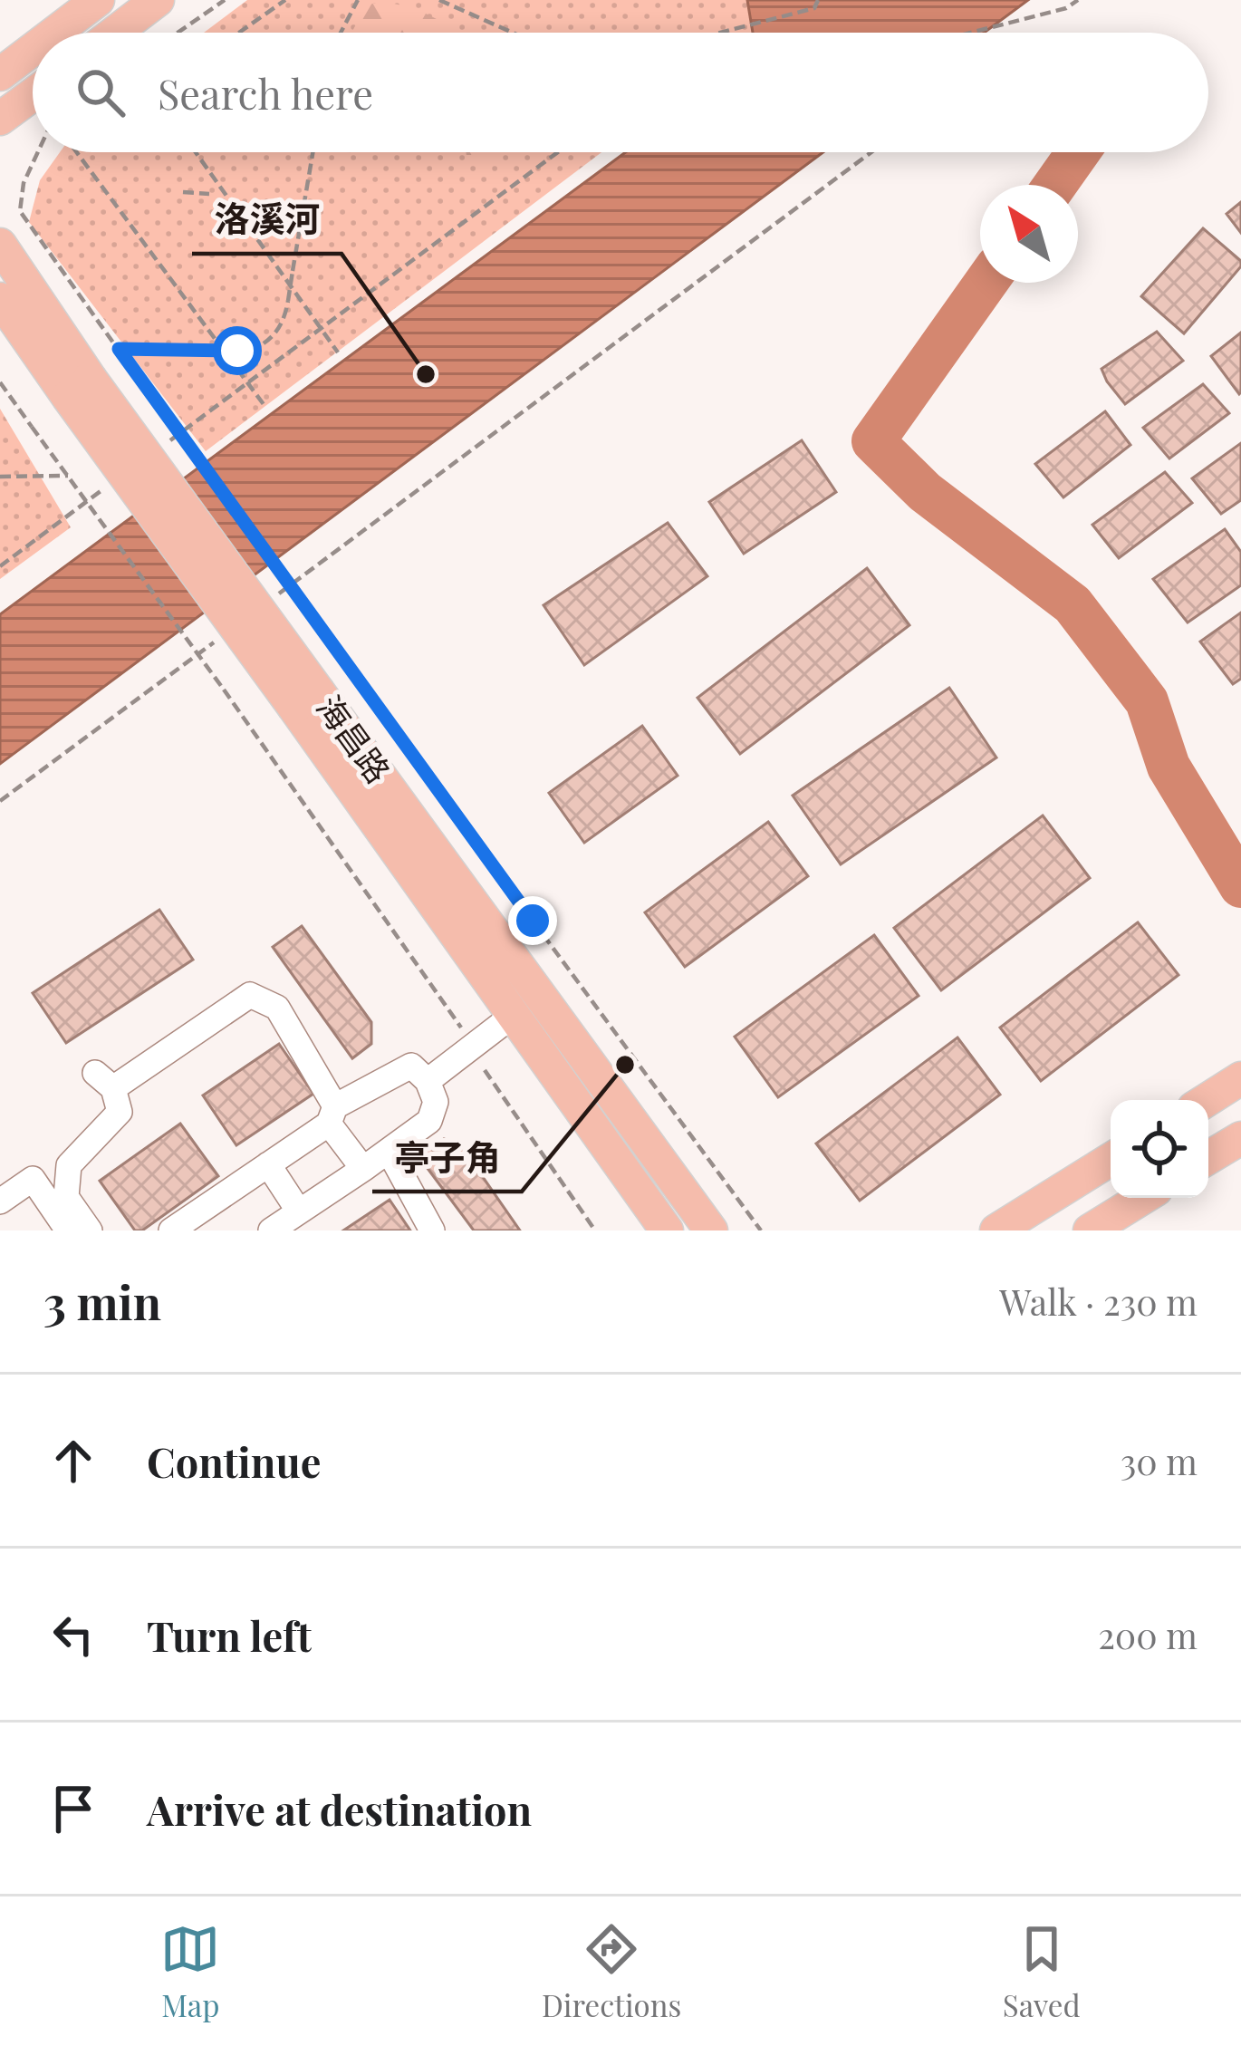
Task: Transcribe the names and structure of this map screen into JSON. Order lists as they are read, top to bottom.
{
  "streets": {
    "main road": ["海昌路"]
  },
  "places": ["洛溪河", "亭子角"],
  "north": "top left",
  "page": {
    "search": "Search here",
    "heading": ["3 min", "Walk · 230 m"],
    "list": [
      ["Continue", "30 m"],
      ["Turn left", "200 m"],
      "Arrive at destination"
    ],
    "nav": ["Map", "Directions", "Saved"]
  }
}
